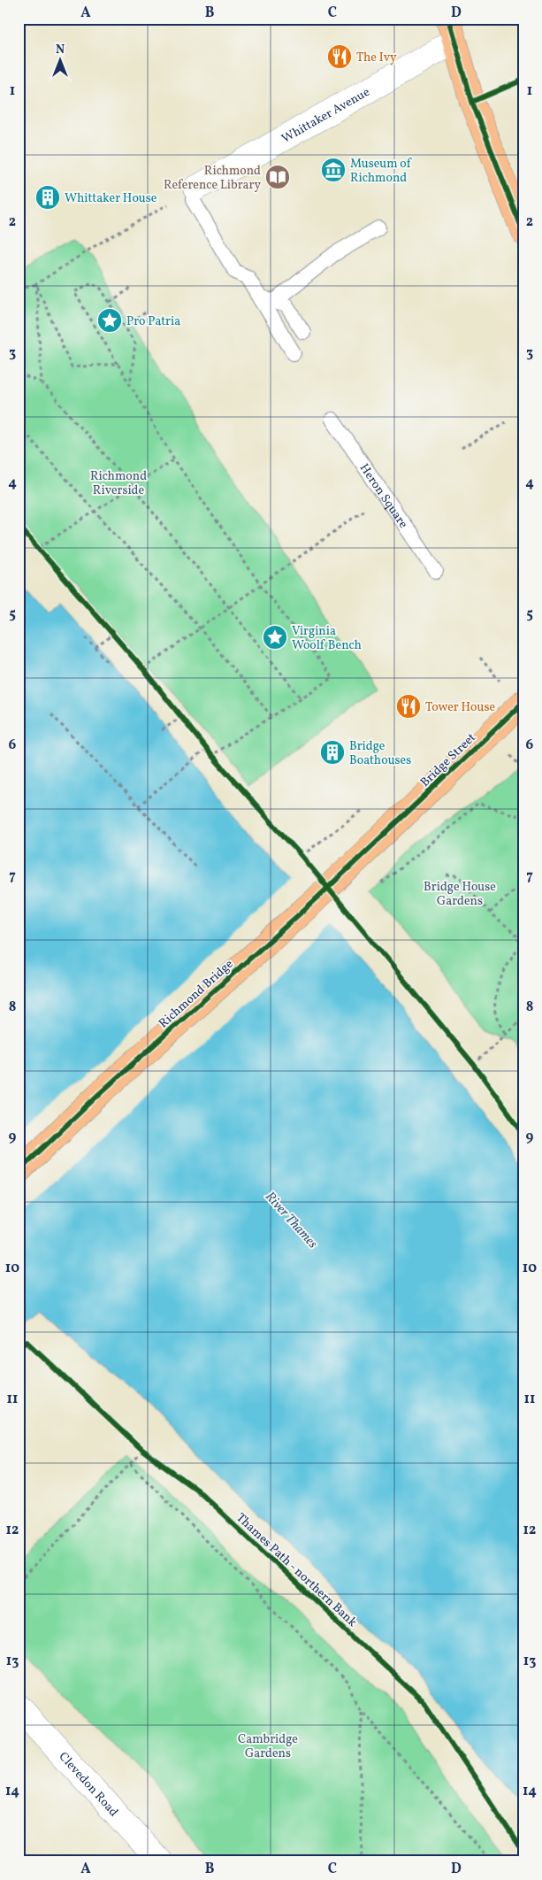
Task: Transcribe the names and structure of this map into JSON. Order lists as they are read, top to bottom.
{
  "streets": {
    "main road": ["Bridge Street", "Richmond Bridge"],
    "street": ["Whittaker Avenue", "Clevedon Road"],
    "lane": ["Heron Square"],
    "cycle path": ["Thames Path - northern Bank"]
  },
  "crossings": [
    ["Bridge Street", "Richmond Bridge"]
  ],
  "water": ["River Thames"],
  "parks": ["Richmond Riverside", "Bridge House Gardens", "Cambridge Gardens"],
  "places": {
    "restaurant": ["The Ivy", "Tower House"],
    "museum": ["Museum of Richmond"],
    "library": ["Richmond Reference Library"],
    "building": ["Whittaker House", "Bridge Boathouses"],
    "place": ["Pro Patria", "Virginia Woolf Bench"]
  },
  "north": "top",
  "grid": {
    "columns": [
      "A",
      "B",
      "C",
      "D"
    ],
    "rows": [
      "1",
      "2",
      "3",
      "4",
      "5",
      "6",
      "7",
      "8",
      "9",
      "10",
      "11",
      "12",
      "13",
      "14"
    ]
  }
}
